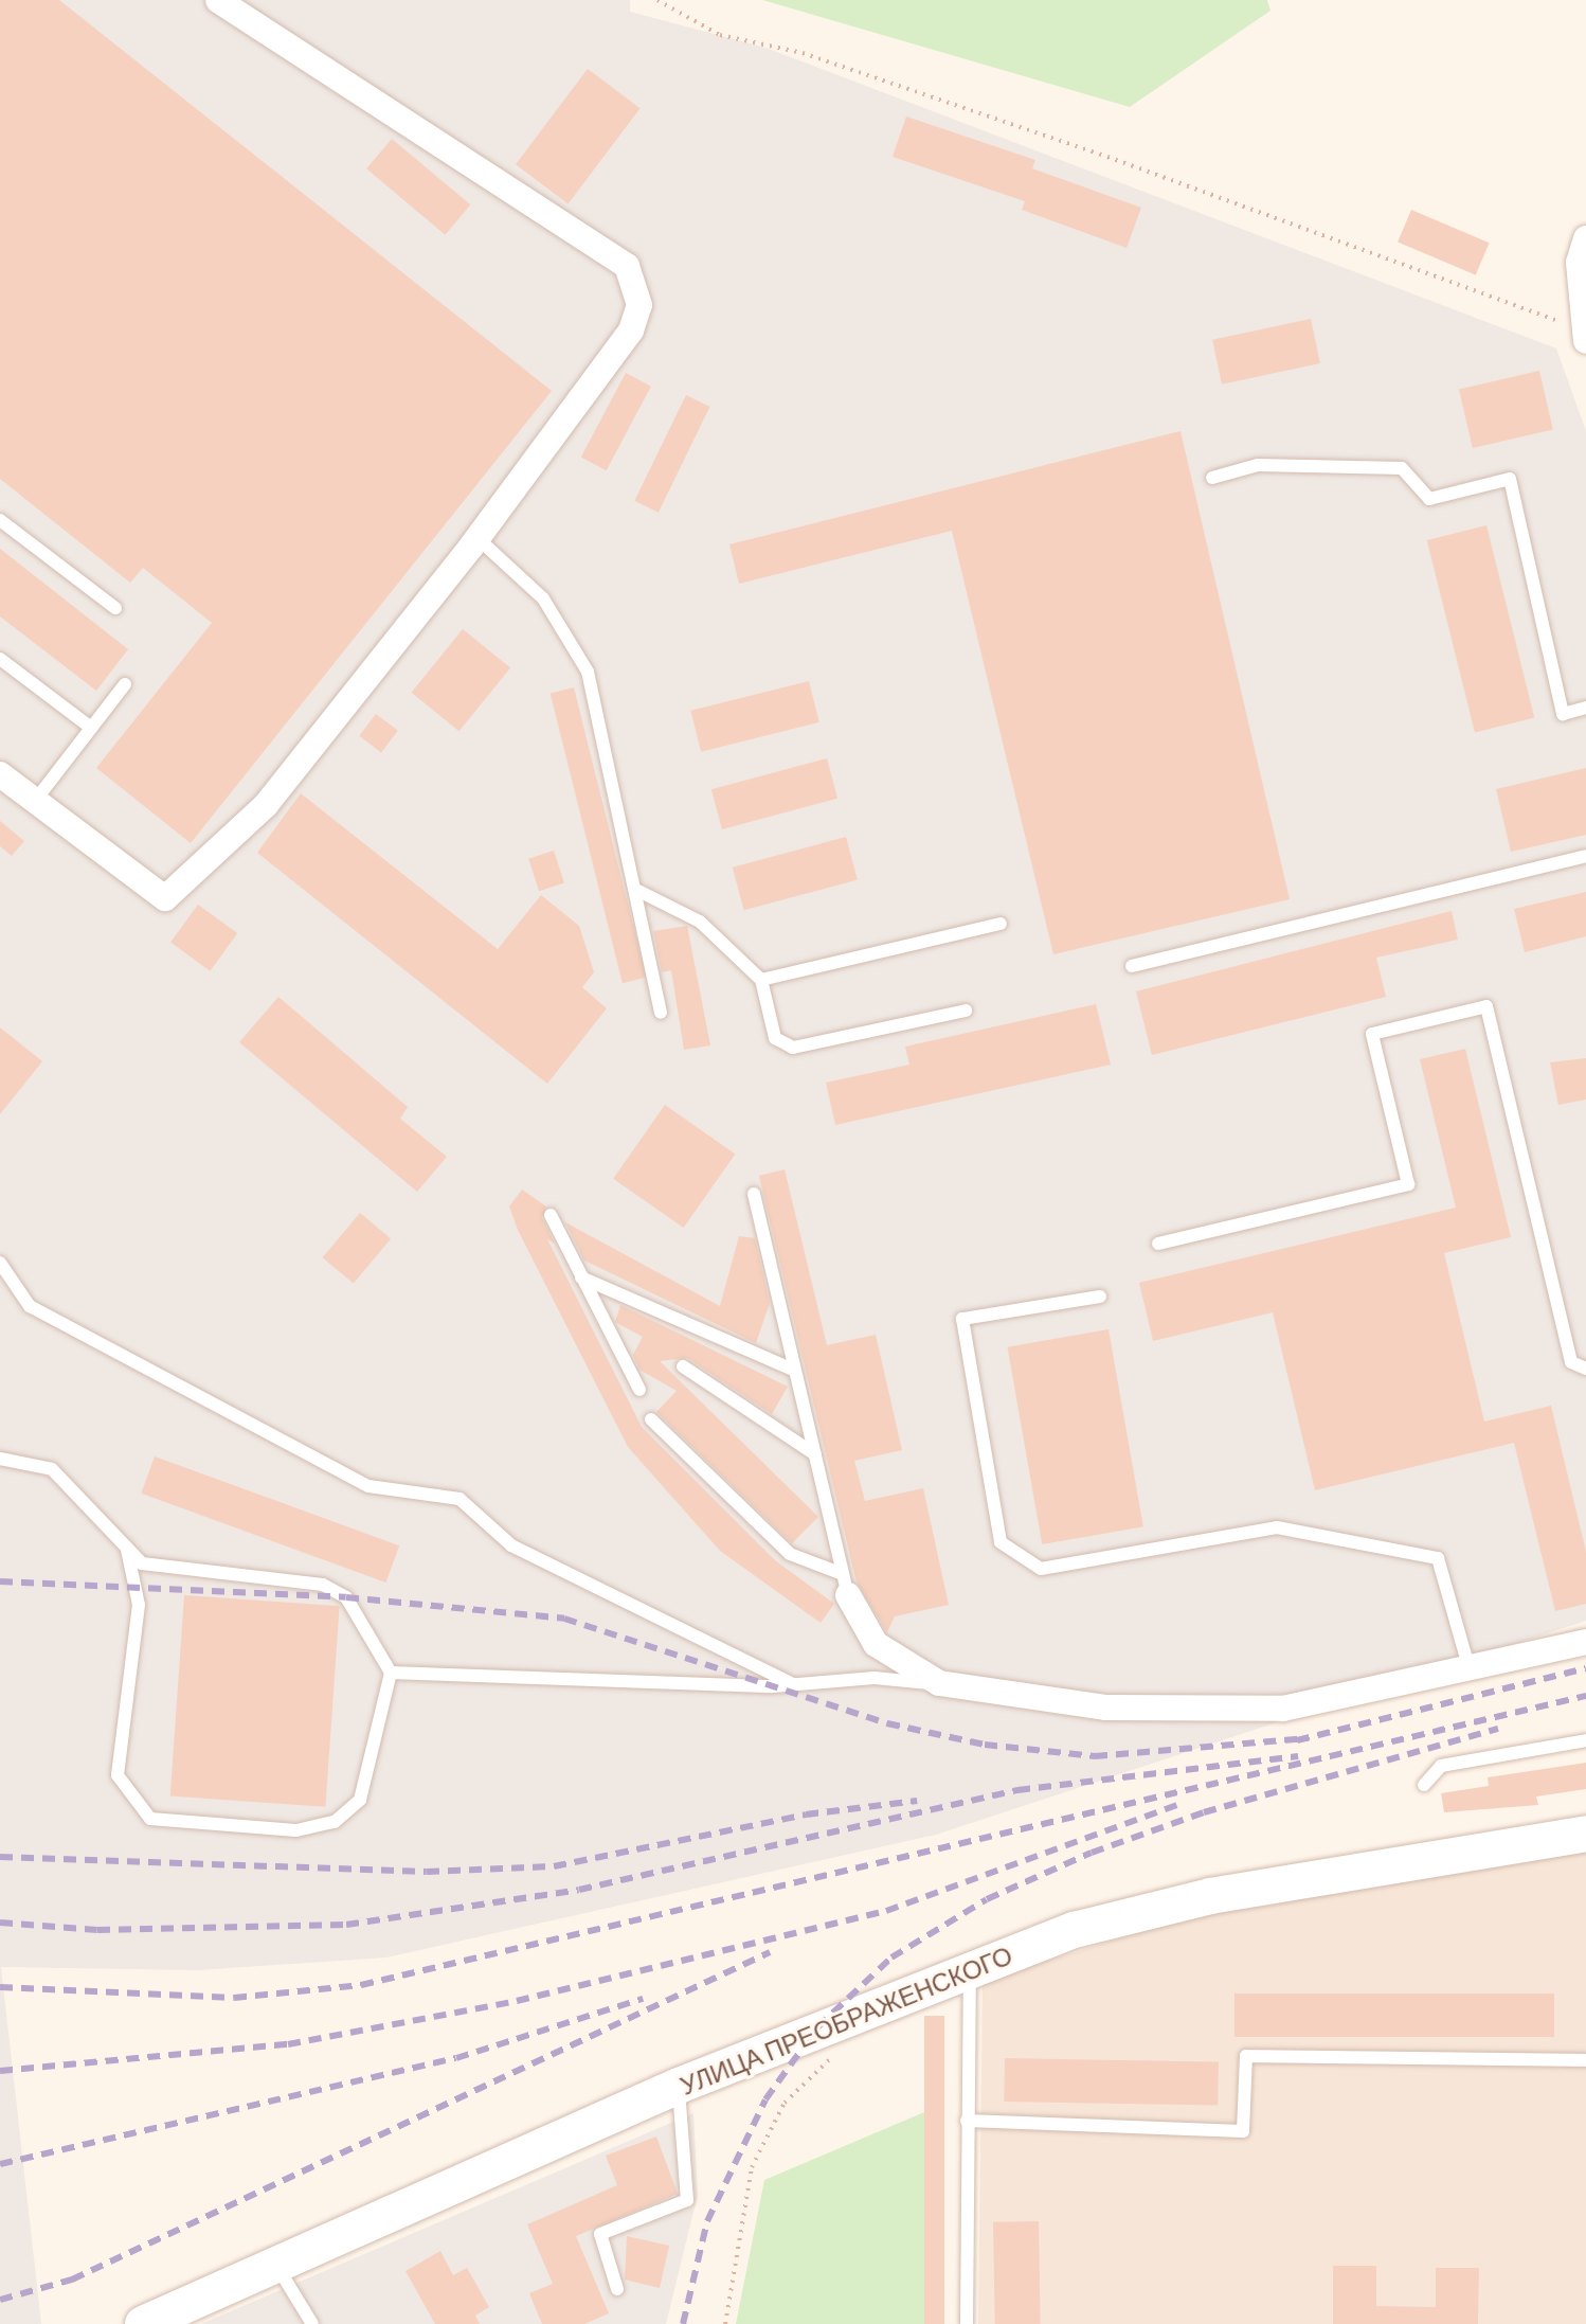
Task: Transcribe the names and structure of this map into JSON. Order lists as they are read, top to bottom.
{
  "streets": {
    "street": ["УЛИЦА ПРЕОБРАЖЕНСКОГО"]
  }
}
